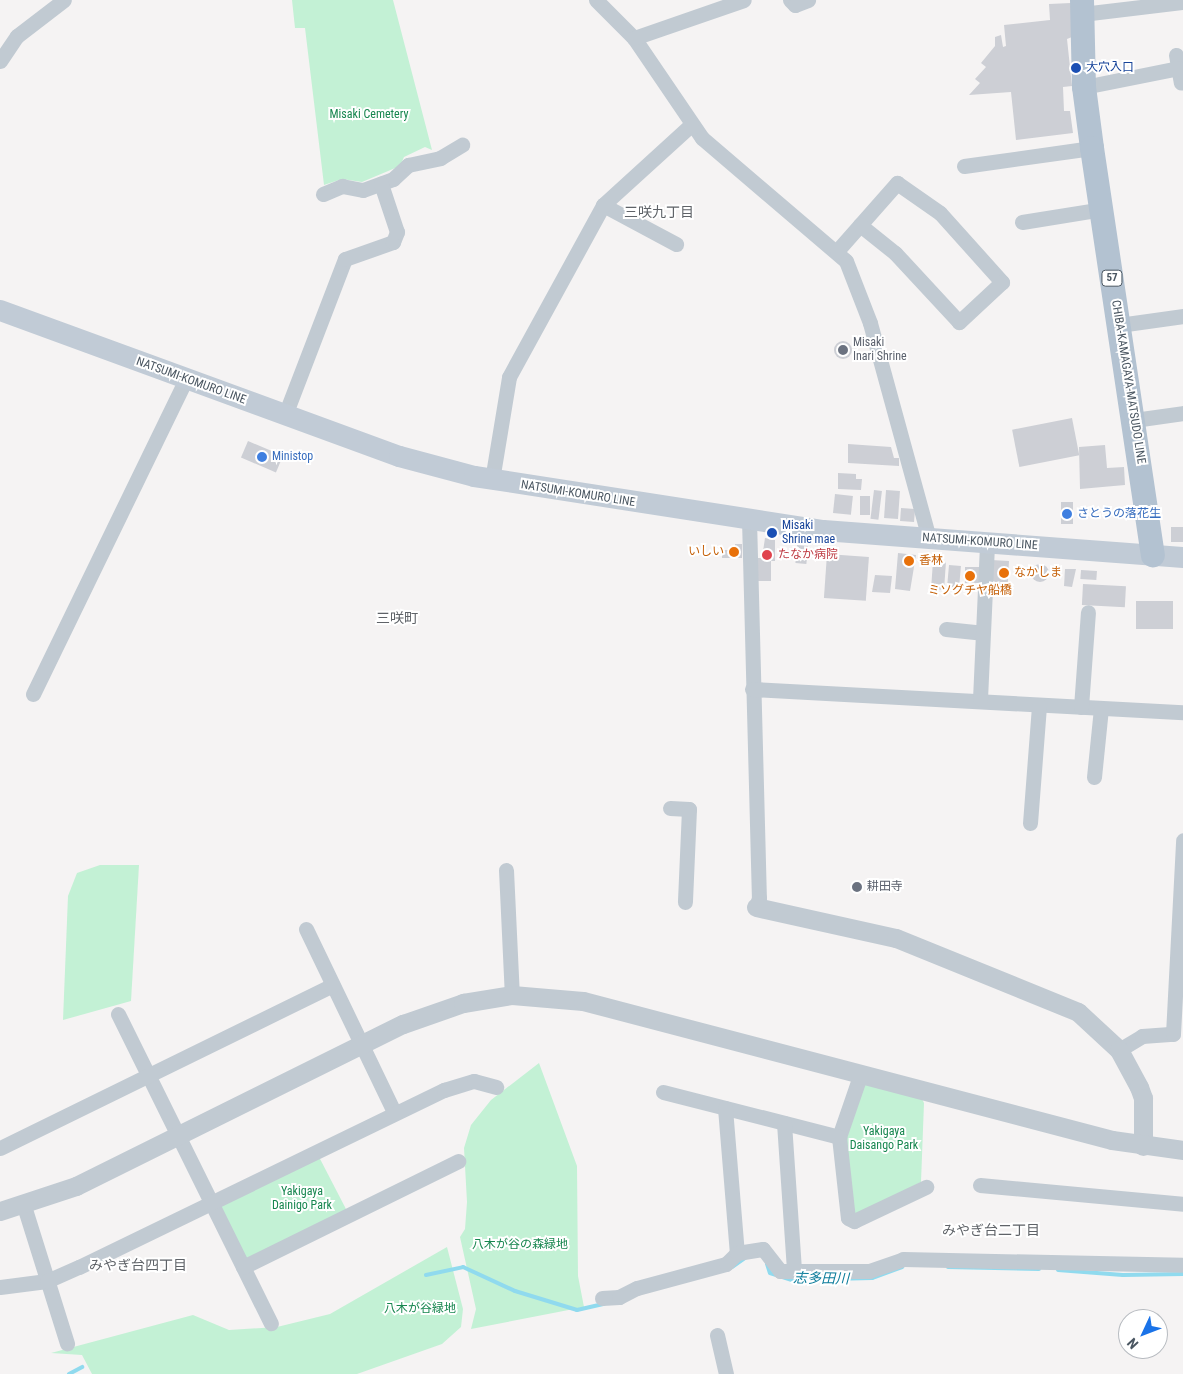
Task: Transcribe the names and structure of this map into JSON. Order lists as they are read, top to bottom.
{
  "streets": {
    "main road": ["57", "NATSUMI-KOMURO LINE", "CHIBA-KAMAGAYA-MATSUDO LINE"]
  },
  "crossings": [
    ["NATSUMI-KOMURO LINE", "CHIBA-KAMAGAYA-MATSUDO LINE"]
  ],
  "districts": [
    "三咲九丁目",
    "三咲町",
    "みやぎ台二丁目",
    "みやぎ台四丁目"
  ],
  "water": ["志多田川"],
  "parks": [
    "Misaki Cemetery",
    "Yakigaya Daisango Park",
    "Yakigaya Dainigo Park",
    "八木が谷の森緑地",
    "八木が谷緑地"
  ],
  "places": [
    "大穴入口",
    "Misaki Inari Shrine",
    "Ministop",
    "さとうの落花生",
    "Misaki Shrine mae",
    "いしい",
    "たなか病院",
    "香林",
    "なかしま",
    "ミソグチヤ船橋",
    "耕田寺"
  ],
  "north": "bottom left"
}
